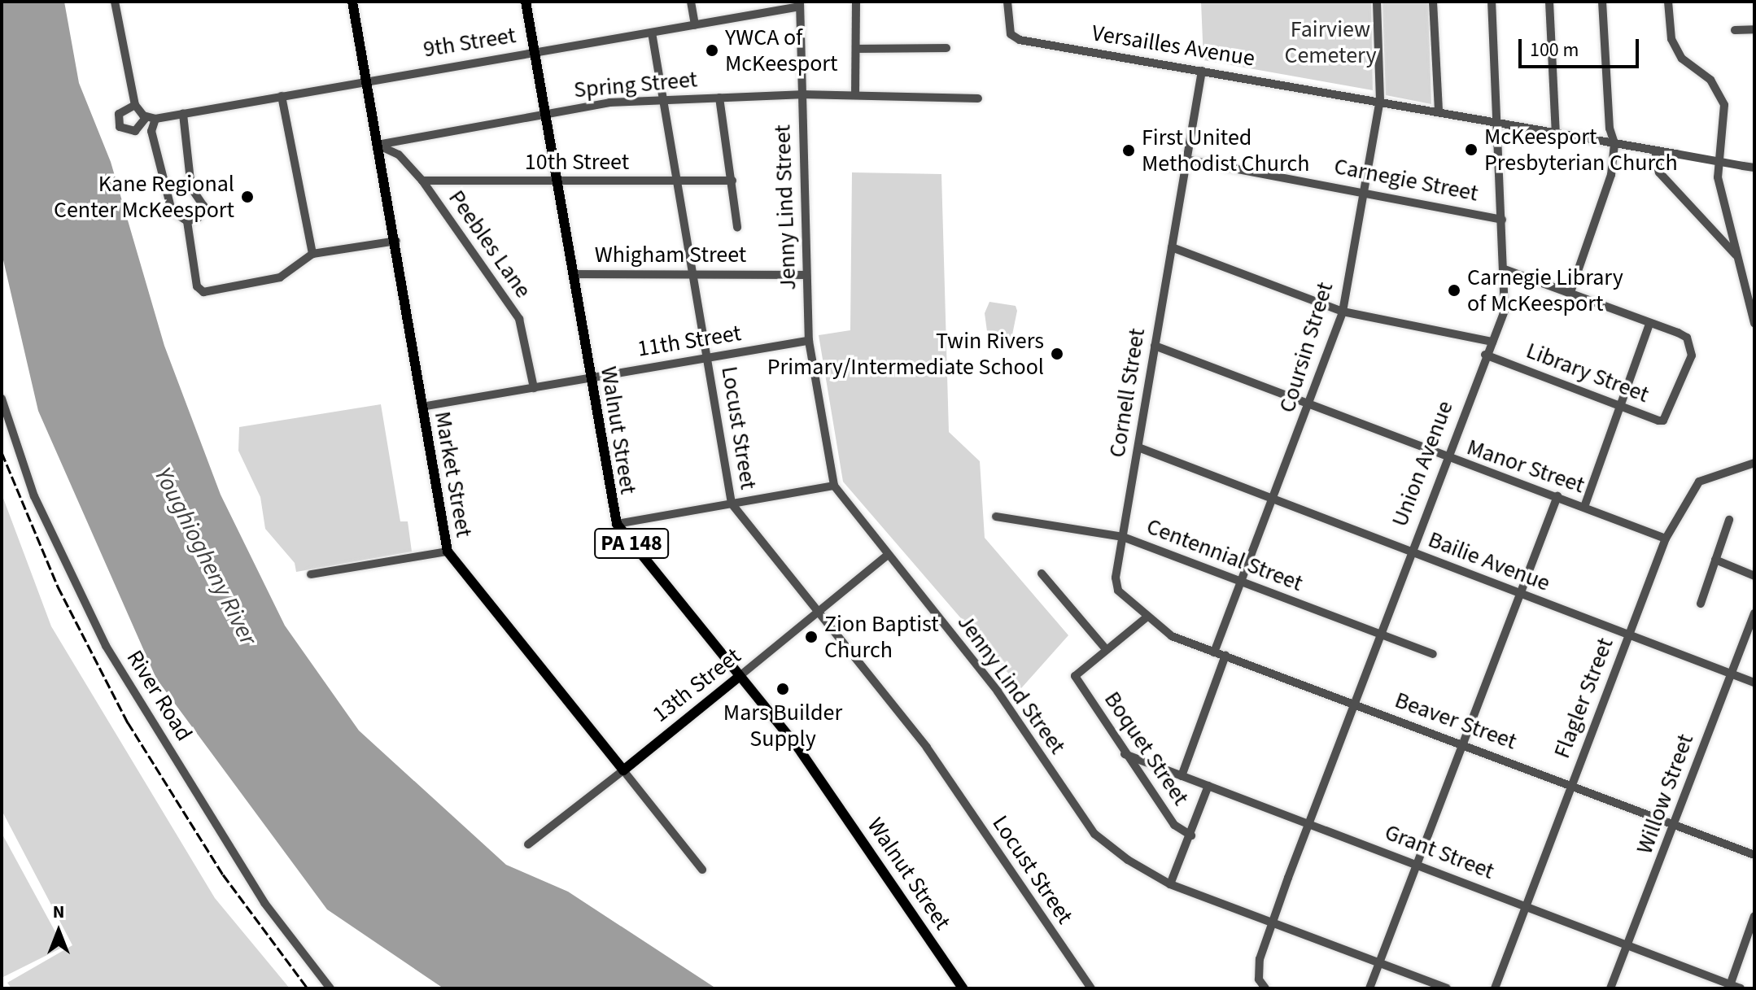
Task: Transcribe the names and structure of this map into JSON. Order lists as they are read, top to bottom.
{
  "streets": {
    "main road": [
      "Walnut Street",
      "Market Street",
      "PA 148",
      "13th Street"
    ],
    "street": [
      "9th Street",
      "Versailles Avenue",
      "Spring Street",
      "10th Street",
      "Carnegie Street",
      "Jenny Lind Street",
      "Peebles Lane",
      "Whigham Street",
      "11th Street",
      "Coursin Street",
      "Library Street",
      "Cornell Street",
      "Locust Street",
      "Union Avenue",
      "Manor Street",
      "Centennial Street",
      "Bailie Avenue",
      "River Road",
      "Flagler Street",
      "Beaver Street",
      "Boquet Street",
      "Willow Street",
      "Grant Street"
    ]
  },
  "crossings": [
    ["9th Street", "Jenny Lind Street"],
    ["9th Street", "Locust Street"],
    ["9th Street", "Walnut Street"],
    ["9th Street", "Market Street"],
    ["Versailles Avenue", "Coursin Street"],
    ["Versailles Avenue", "Cornell Street"],
    ["Versailles Avenue", "Union Avenue"],
    ["Spring Street", "Jenny Lind Street"],
    ["Spring Street", "Peebles Lane"],
    ["Spring Street", "Locust Street"],
    ["Spring Street", "Walnut Street"],
    ["Spring Street", "Market Street"],
    ["10th Street", "Peebles Lane"],
    ["10th Street", "Locust Street"],
    ["10th Street", "Walnut Street"],
    ["Carnegie Street", "Coursin Street"],
    ["Carnegie Street", "Cornell Street"],
    ["Carnegie Street", "Union Avenue"],
    ["Jenny Lind Street", "Whigham Street"],
    ["Jenny Lind Street", "11th Street"],
    ["Jenny Lind Street", "Union Avenue"],
    ["Jenny Lind Street", "13th Street"],
    ["Peebles Lane", "11th Street"],
    ["Peebles Lane", "Market Street"],
    ["Whigham Street", "Locust Street"],
    ["Whigham Street", "Walnut Street"],
    ["11th Street", "Locust Street"],
    ["11th Street", "Walnut Street"],
    ["11th Street", "Market Street"],
    ["Coursin Street", "Manor Street"],
    ["Coursin Street", "Centennial Street"],
    ["Coursin Street", "Bailie Avenue"],
    ["Coursin Street", "Beaver Street"],
    ["Library Street", "Union Avenue"],
    ["Cornell Street", "Manor Street"],
    ["Cornell Street", "Centennial Street"],
    ["Cornell Street", "Bailie Avenue"],
    ["Cornell Street", "Beaver Street"],
    ["Locust Street", "13th Street"],
    ["Walnut Street", "13th Street"],
    ["Union Avenue", "Manor Street"],
    ["Union Avenue", "Centennial Street"],
    ["Union Avenue", "Bailie Avenue"],
    ["Union Avenue", "Beaver Street"],
    ["Union Avenue", "Grant Street"],
    ["Manor Street", "Flagler Street"],
    ["Market Street", "13th Street"],
    ["Bailie Avenue", "Flagler Street"],
    ["Bailie Avenue", "Willow Street"],
    ["Flagler Street", "Beaver Street"],
    ["Flagler Street", "Grant Street"],
    ["Beaver Street", "Willow Street"],
    ["Boquet Street", "Grant Street"],
    ["Willow Street", "Grant Street"]
  ],
  "water": ["Youghiogheny River"],
  "parks": ["Fairview Cemetery"],
  "places": [
    "YWCA of McKeesport",
    "McKeesport Presbyterian Church",
    "First United Methodist Church",
    "Kane Regional Center McKeesport",
    "Carnegie Library of McKeesport",
    "Twin Rivers Primary/Intermediate School",
    "Zion Baptist Church",
    "Mars Builder Supply"
  ],
  "scale_bar": "100 m",
  "north": "top"
}
